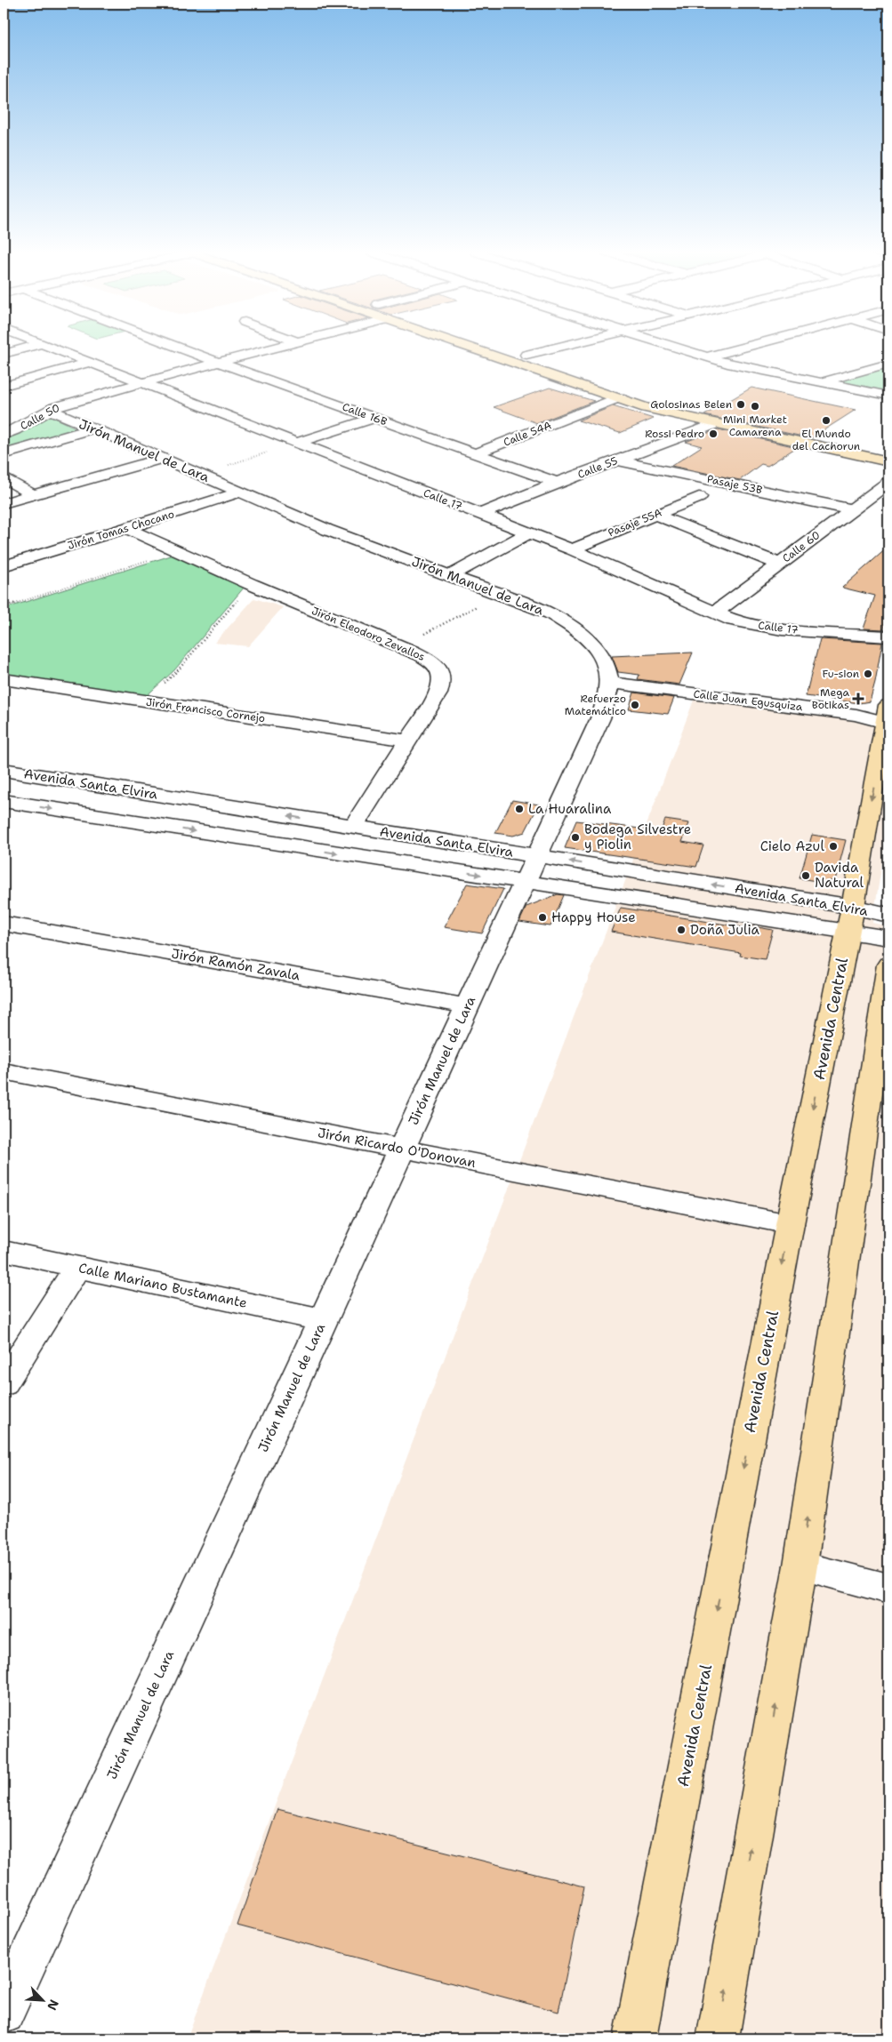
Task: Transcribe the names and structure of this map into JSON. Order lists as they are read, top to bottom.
{
  "streets": {
    "main road": ["Avenida Central"],
    "street": [
      "Calle 16B",
      "Calle 50",
      "Calle 54A",
      "Jirón Manuel de Lara",
      "Calle 55",
      "Pasaje 53B",
      "Calle 17",
      "Pasaje 55A",
      "Jirón Tomas Chocano",
      "Calle 60",
      "Jirón Eleodoro Zevallos",
      "Calle Juan Egusquiza",
      "Jirón Francisco Cornejo",
      "Avenida Santa Elvira",
      "Jirón Ramón Zavala",
      "Jirón Ricardo O'Donovan",
      "Calle Mariano Bustamante"
    ]
  },
  "crossings": [
    ["Calle 16B", "Calle 50"],
    ["Calle 16B", "Calle 54A"],
    ["Calle 16B", "Calle 55"],
    ["Calle 50", "Jirón Manuel de Lara"],
    ["Calle 50", "Calle 17"],
    ["Jirón Manuel de Lara", "Jirón Tomas Chocano"],
    ["Jirón Manuel de Lara", "Calle Juan Egusquiza"],
    ["Jirón Manuel de Lara", "Avenida Santa Elvira"],
    ["Jirón Manuel de Lara", "Jirón Ramón Zavala"],
    ["Jirón Manuel de Lara", "Jirón Ricardo O'Donovan"],
    ["Jirón Manuel de Lara", "Calle Mariano Bustamante"],
    ["Calle 55", "Pasaje 53B"],
    ["Calle 55", "Calle 17"],
    ["Pasaje 53B", "Calle 60"],
    ["Calle 17", "Pasaje 55A"],
    ["Calle 17", "Calle 60"],
    ["Jirón Tomas Chocano", "Jirón Eleodoro Zevallos"],
    ["Jirón Eleodoro Zevallos", "Jirón Francisco Cornejo"],
    ["Jirón Eleodoro Zevallos", "Avenida Santa Elvira"],
    ["Calle Juan Egusquiza", "Avenida Central"],
    ["Avenida Santa Elvira", "Avenida Central"],
    ["Avenida Central", "Jirón Ricardo O'Donovan"]
  ],
  "places": {
    "other": [
      "Golosinas Belen",
      "Mini Market Camarena",
      "El Mundo del Cachorun",
      "Rossi Pedro",
      "Fu-sion",
      "Refuerzo Matemático",
      "La Huaralina",
      "Bodega Silvestre y Piolin",
      "Cielo Azul",
      "Davida Natural",
      "Happy House",
      "Doña Julia"
    ],
    "health": ["Mega Botikas"]
  },
  "north": "bottom right"
}
